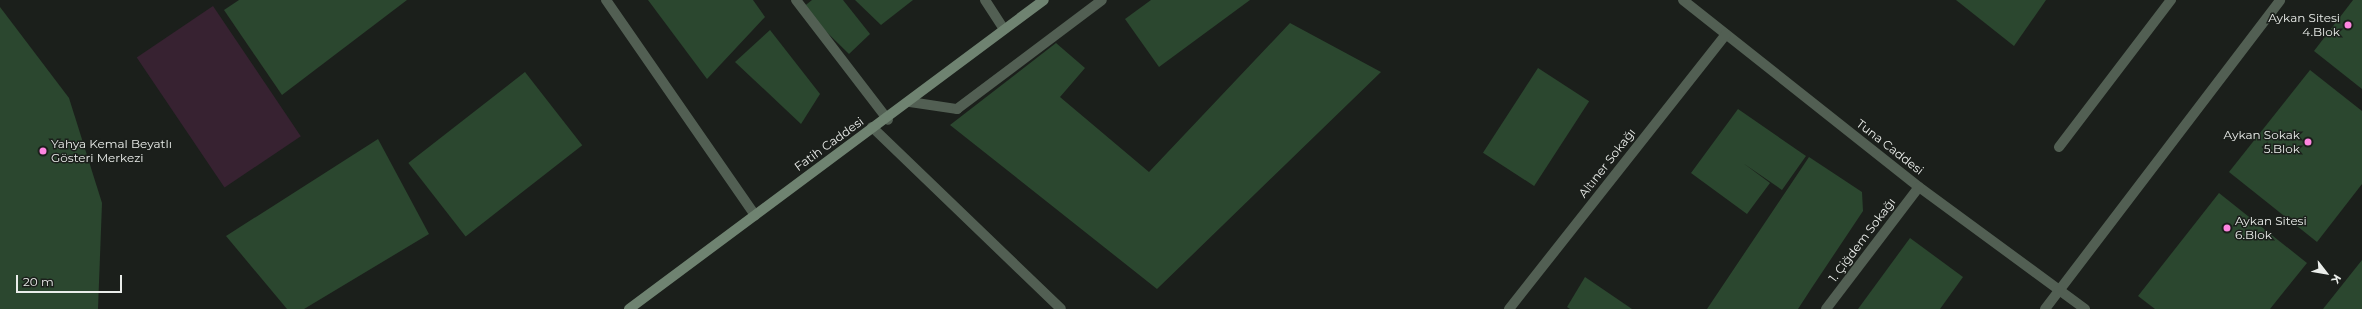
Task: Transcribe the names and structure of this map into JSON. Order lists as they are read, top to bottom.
{
  "streets": {
    "main road": ["Fatih Caddesi"],
    "street": ["Tuna Caddesi", "Altıner Sokağı", "1. Çiğdem Sokağı"]
  },
  "crossings": [
    ["Tuna Caddesi", "Altıner Sokağı"],
    ["Tuna Caddesi", "1. Çiğdem Sokağı"]
  ],
  "places": [
    "Aykan Sitesi 4.Blok",
    "Aykan Sokak 5.Blok",
    "Yahya Kemal Beyatlı Gösteri Merkezi",
    "Aykan Sitesi 6.Blok"
  ],
  "scale_bar": "20 m",
  "north": "bottom right"
}
